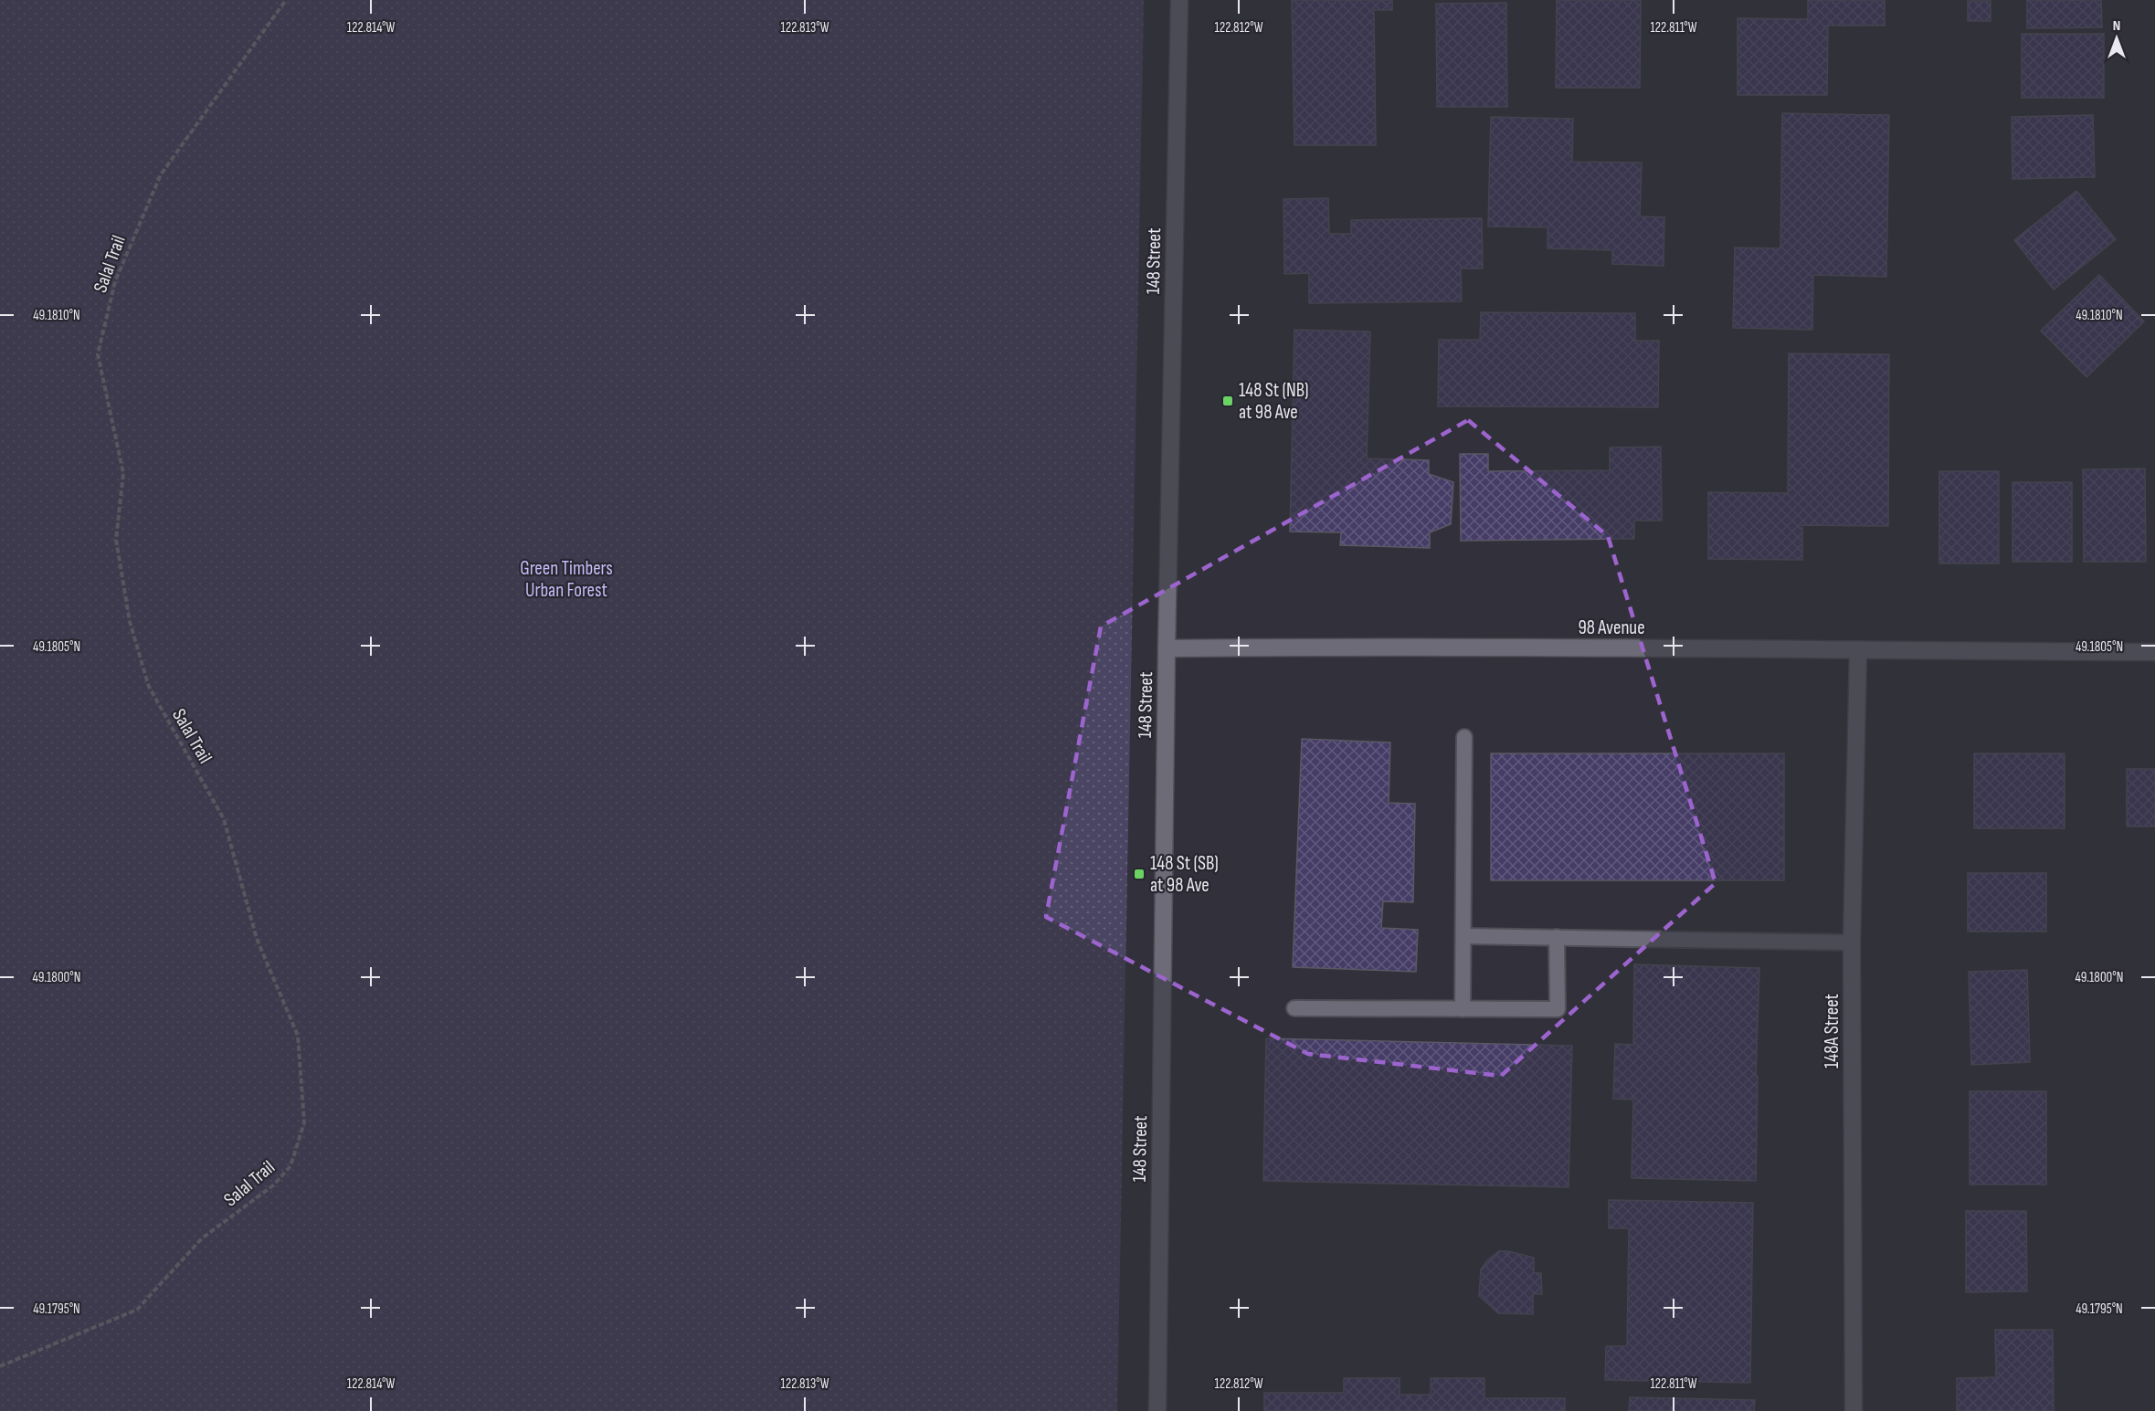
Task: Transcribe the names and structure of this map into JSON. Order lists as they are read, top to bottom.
{
  "streets": {
    "street": ["148 Street", "98 Avenue", "148A Street"],
    "path": ["Salal Trail"]
  },
  "crossings": [
    ["148 Street", "98 Avenue"],
    ["98 Avenue", "148A Street"]
  ],
  "parks": ["Green Timbers Urban Forest"],
  "places": {
    "transit": ["148 St (NB) at 98 Ave", "148 St (SB) at 98 Ave"]
  },
  "north": "top",
  "coordinates": [
    "122.814°W",
    "122.813°W",
    "122.812°W",
    "122.811°W",
    "49.1810°N",
    "49.1805°N",
    "49.1800°N",
    "49.1795°N"
  ]
}
